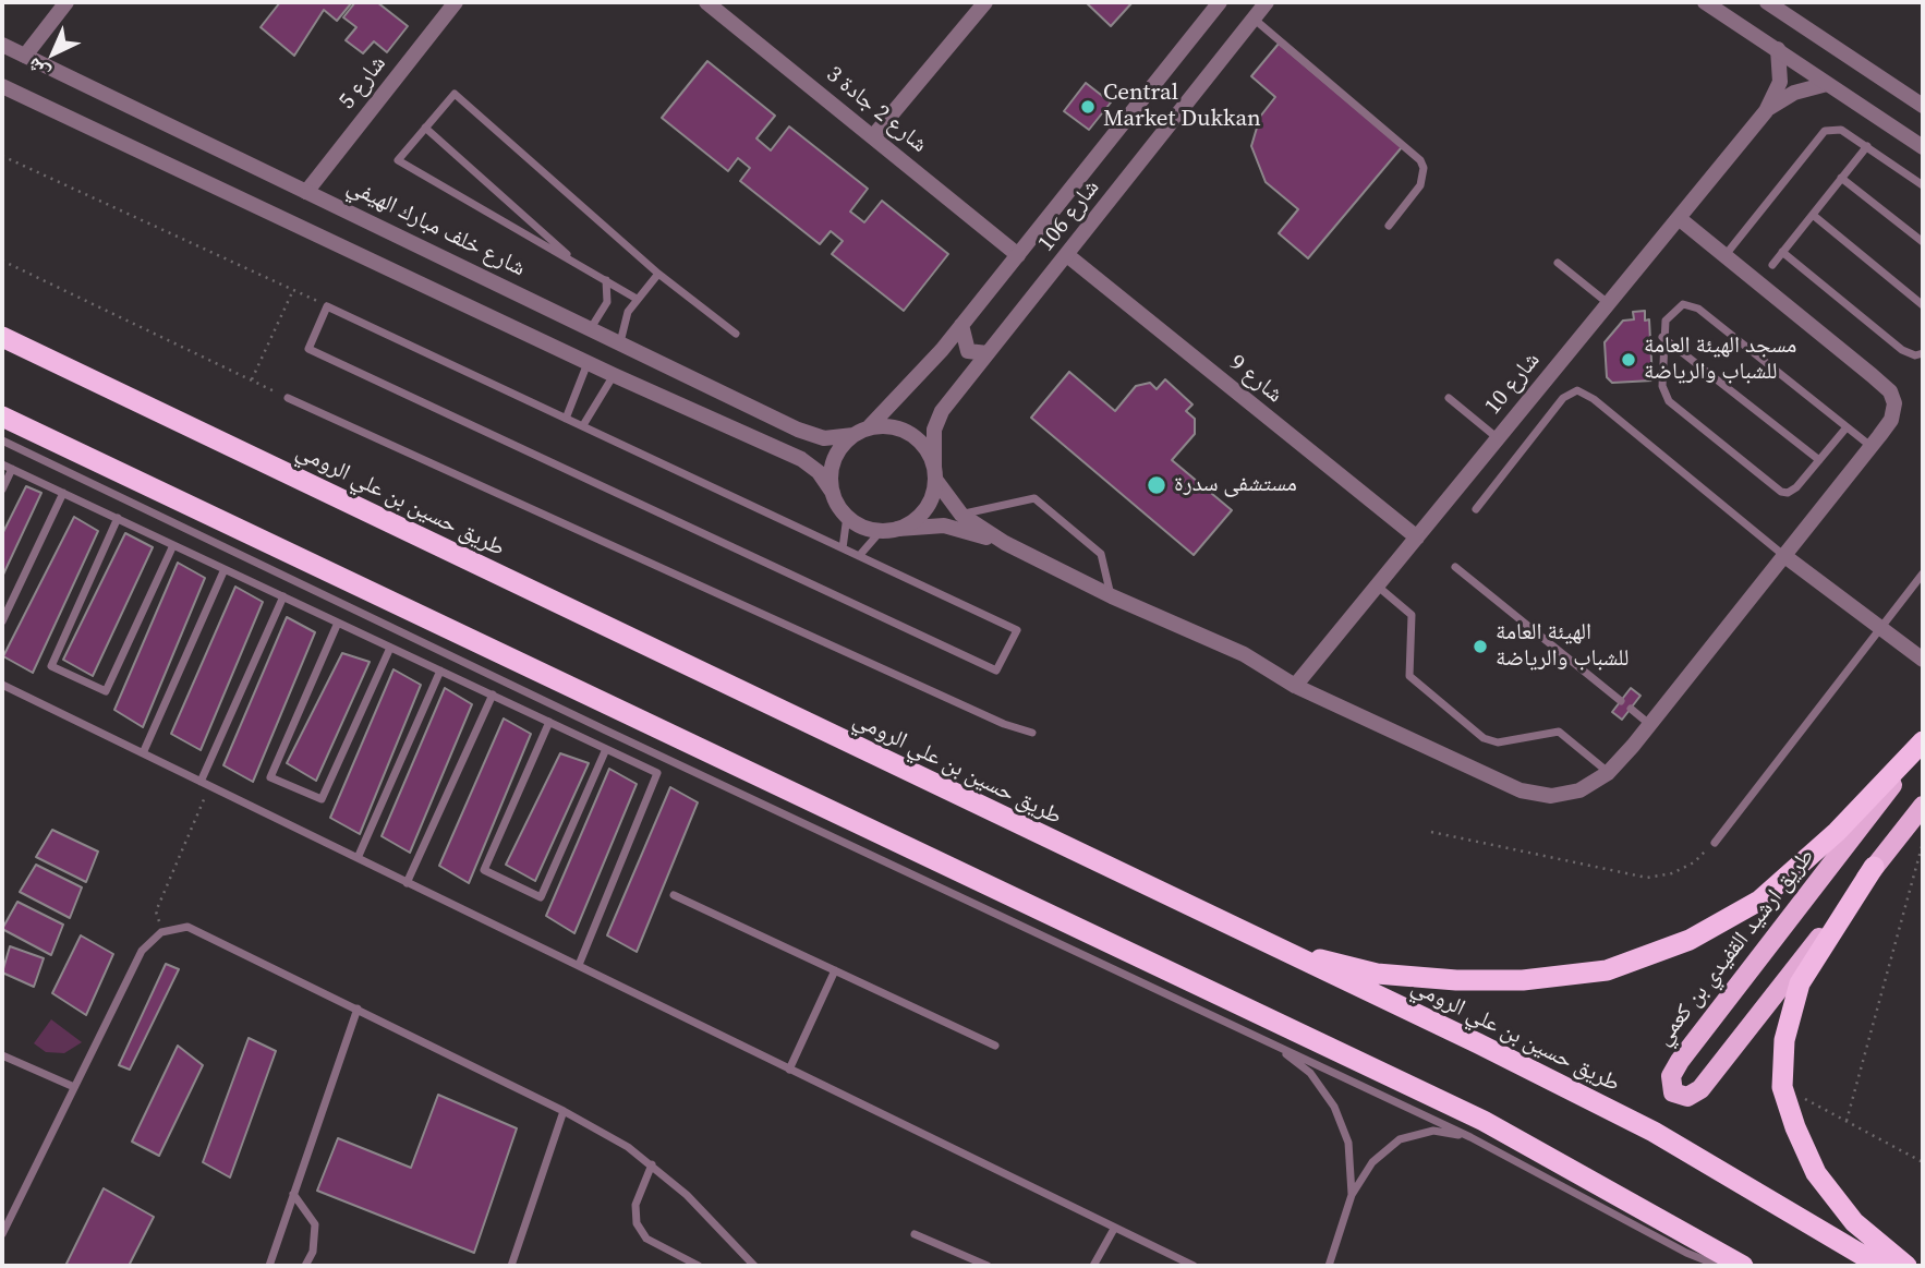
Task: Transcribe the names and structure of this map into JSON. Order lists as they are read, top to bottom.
{
  "streets": {
    "highway": ["طريق حسين بن علي الرومي"],
    "main road": ["طريق ارشيد القفيدي بن كعمي"],
    "street": [
      "شارع 5",
      "شارع 2 جادة 3",
      "شارع 106",
      "شارع خلف مبارك الهيفي",
      "شارع 9",
      "شارع 10"
    ]
  },
  "crossings": [
    ["شارع 5", "شارع خلف مبارك الهيفي"],
    ["شارع 2 جادة 3", "شارع 106"],
    ["شارع 106", "شارع خلف مبارك الهيفي"],
    ["شارع 106", "شارع 9"],
    ["شارع 9", "شارع 10"]
  ],
  "places": [
    "Central Market Dukkan",
    "مسجد الهيئة العامة للشباب والرياضة",
    "مستشفى سدرة",
    "الهيئة العامة للشباب والرياضة"
  ],
  "north": "bottom left"
}
